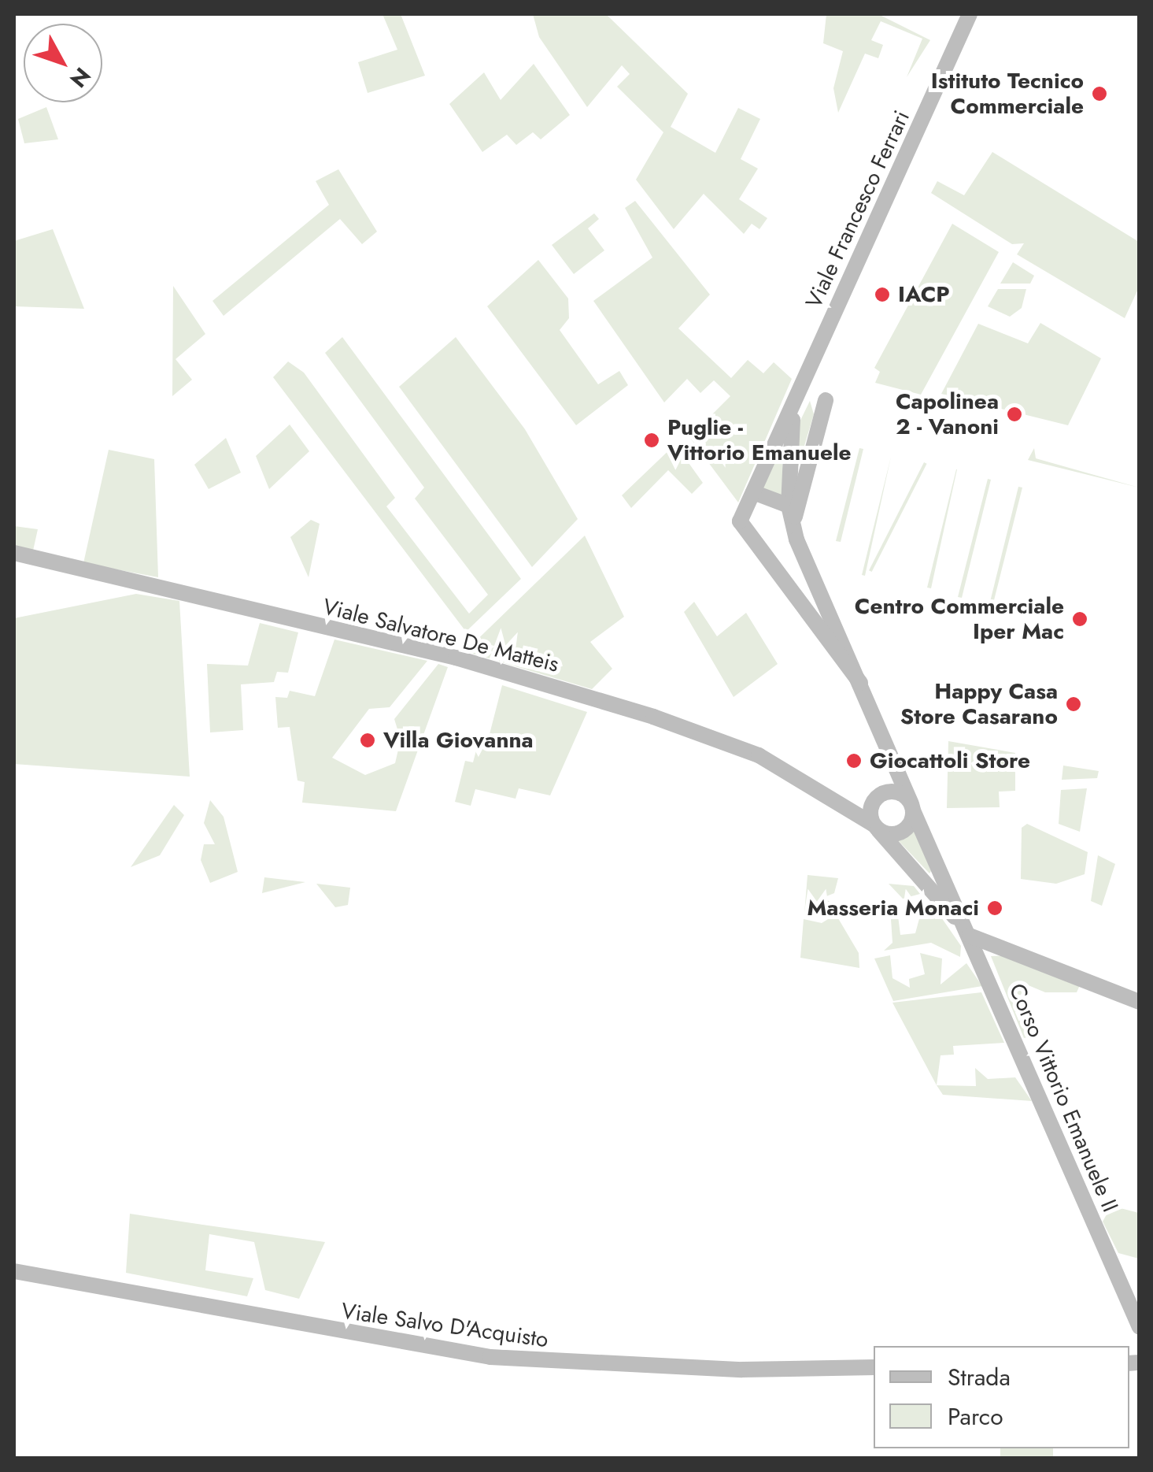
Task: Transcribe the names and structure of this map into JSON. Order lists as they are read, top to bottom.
{
  "streets": {
    "street": [
      "Viale Francesco Ferrari",
      "Viale Salvatore De Matteis",
      "Corso Vittorio Emanuele II",
      "Viale Salvo D'Acquisto"
    ]
  },
  "crossings": [
    ["Viale Francesco Ferrari", "Corso Vittorio Emanuele II"],
    ["Viale Salvatore De Matteis", "Corso Vittorio Emanuele II"]
  ],
  "places": [
    "Istituto Tecnico Commerciale",
    "IACP",
    "Capolinea 2 - Vanoni",
    "Puglie - Vittorio Emanuele",
    "Centro Commerciale Iper Mac",
    "Happy Casa Store Casarano",
    "Villa Giovanna",
    "Giocattoli Store",
    "Masseria Monaci"
  ],
  "legend": ["Strada", "Parco"],
  "north": "bottom right"
}
